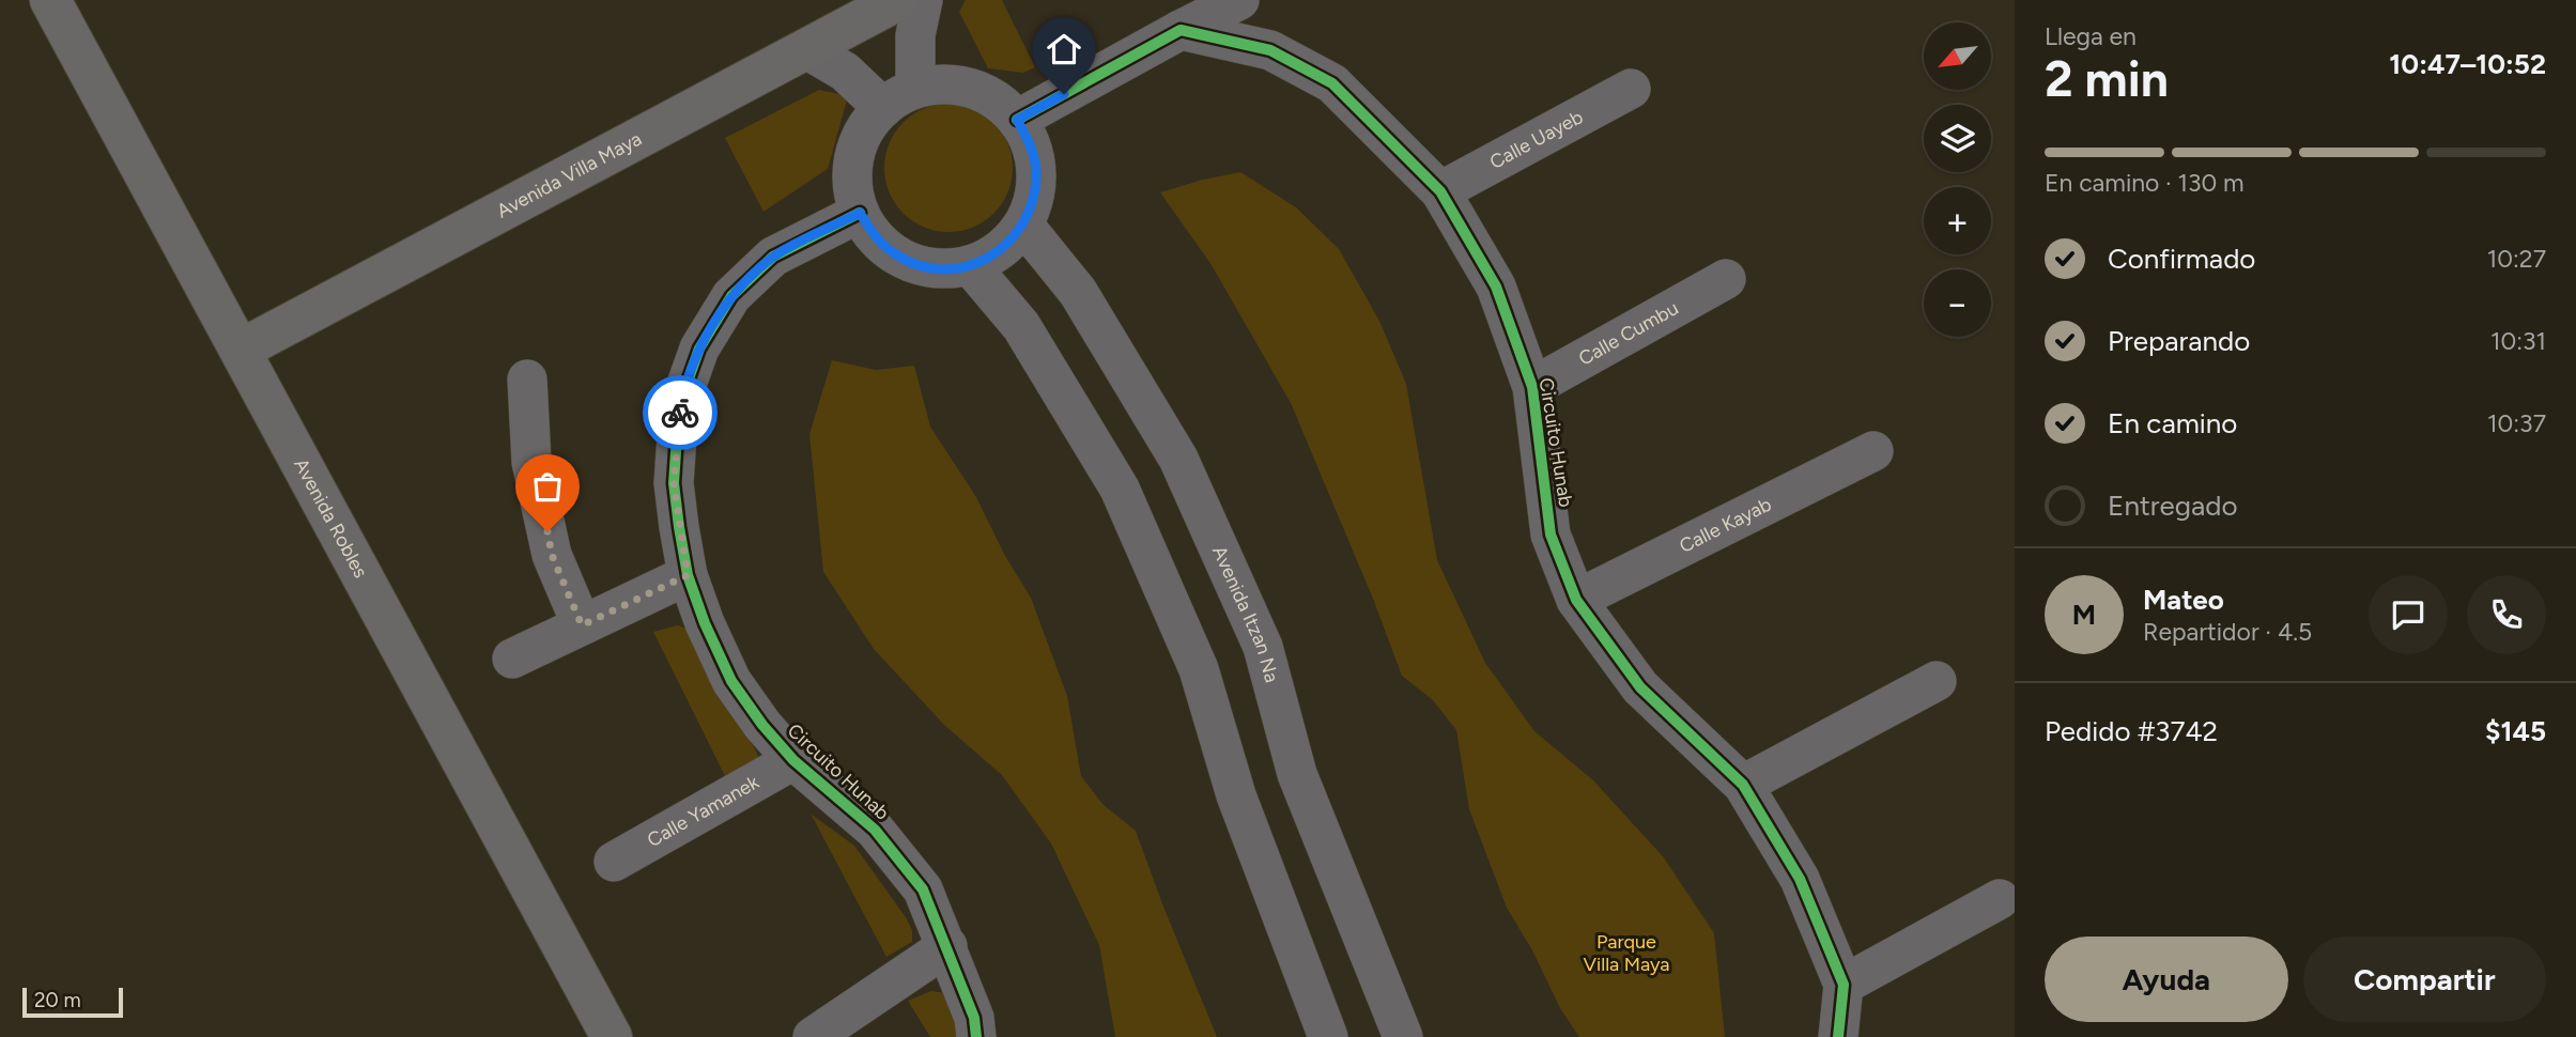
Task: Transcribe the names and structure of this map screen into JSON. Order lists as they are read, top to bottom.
{
  "streets": {
    "main road": ["Avenida Villa Maya", "Avenida Robles"],
    "street": [
      "Calle Uayeb",
      "Calle Cumbu",
      "Circuito Hunab",
      "Calle Kayab",
      "Avenida Itzan Na",
      "Calle Yamanek"
    ]
  },
  "crossings": [
    ["Calle Uayeb", "Circuito Hunab"],
    ["Avenida Villa Maya", "Avenida Robles"],
    ["Calle Cumbu", "Circuito Hunab"],
    ["Circuito Hunab", "Calle Kayab"],
    ["Circuito Hunab", "Avenida Itzan Na"],
    ["Circuito Hunab", "Calle Yamanek"]
  ],
  "parks": ["Parque Villa Maya"],
  "scale_bar": "20 m",
  "north": "bottom left",
  "page": {
    "heading": ["2 min", "Llega en", "10:47–10:52"],
    "panel": [
      "Mateo",
      "Repartidor · 4.5",
      "Pedido #3742",
      "$145"
    ],
    "map_buttons": ["+", "−"],
    "bar": "En camino · 130 m",
    "list": [
      ["Confirmado", "10:27"],
      ["Preparando", "10:31"],
      ["En camino", "10:37"],
      "Entregado"
    ],
    "round": "M",
    "buttons": ["Ayuda", "Compartir"],
    "scale": "20 m"
  }
}
